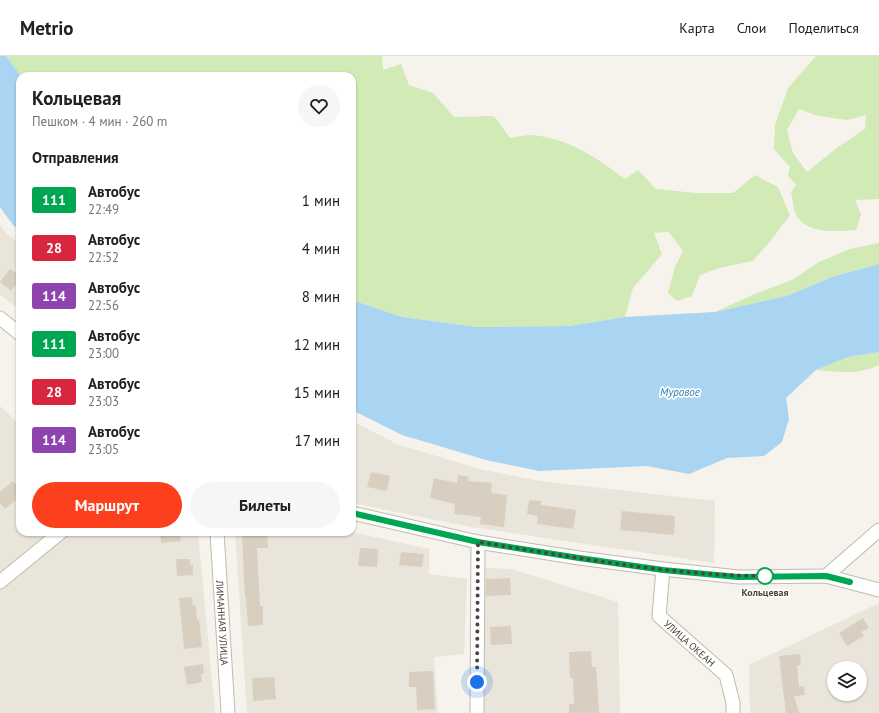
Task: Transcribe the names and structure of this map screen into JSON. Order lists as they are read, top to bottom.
{
  "streets": {
    "street": ["ЛИМАННАЯ УЛИЦА", "УЛИЦА ОКЕАН"]
  },
  "water": ["Муровое"],
  "places": ["Кольцевая"],
  "lines": ["bus line 111"],
  "page": {
    "header": "Metrio",
    "nav": ["Карта", "Слои", "Поделиться"],
    "heading": [
      ["Кольцевая", "Пешком · 4 мин · 260 m"],
      "Отправления"
    ],
    "list": [
      {
        "mark": "111",
        "name": "Автобус",
        "note": "22:49",
        "value": "1 мин"
      },
      {
        "mark": "28",
        "name": "Автобус",
        "note": "22:52",
        "value": "4 мин"
      },
      {
        "mark": "114",
        "name": "Автобус",
        "note": "22:56",
        "value": "8 мин"
      },
      {
        "mark": "111",
        "name": "Автобус",
        "note": "23:00",
        "value": "12 мин"
      },
      {
        "mark": "28",
        "name": "Автобус",
        "note": "23:03",
        "value": "15 мин"
      },
      {
        "mark": "114",
        "name": "Автобус",
        "note": "23:05",
        "value": "17 мин"
      }
    ],
    "buttons": ["Маршрут", "Билеты"]
  }
}
